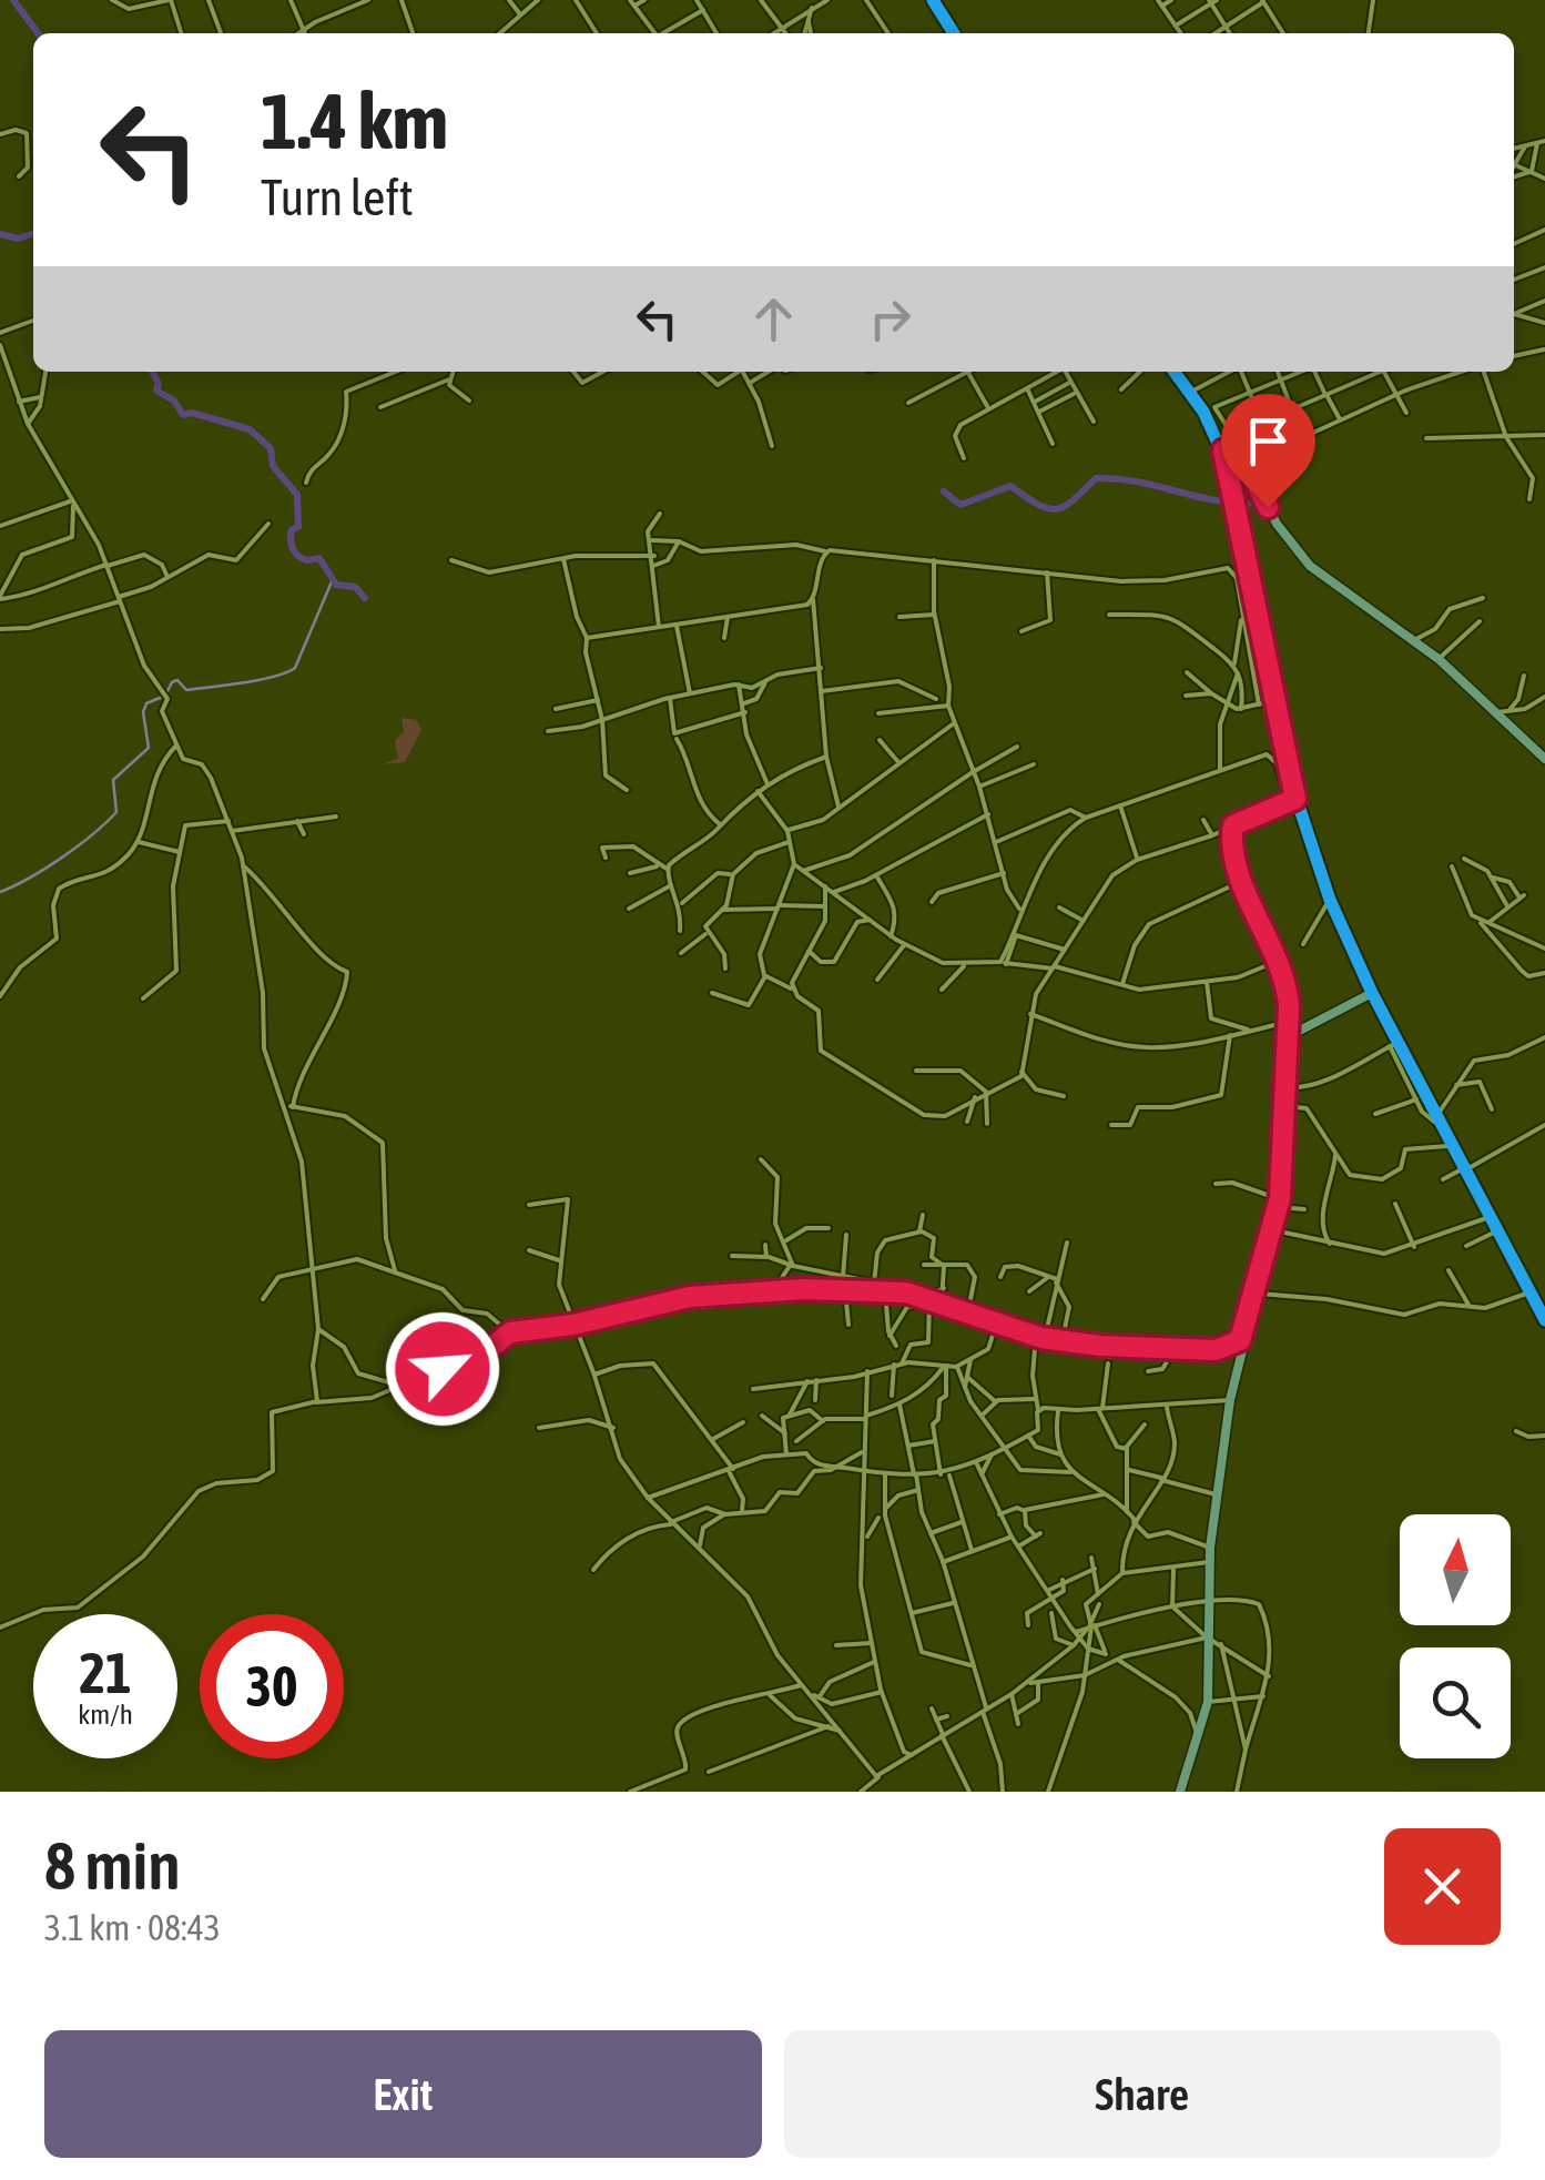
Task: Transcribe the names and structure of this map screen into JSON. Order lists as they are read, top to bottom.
{
  "north": "top",
  "page": {
    "turn": ["1.4 km", "Turn left"],
    "speed": "21 km/h",
    "limit": "30",
    "heading": ["8 min", "3.1 km · 08:43"],
    "buttons": ["Exit", "Share"]
  }
}
